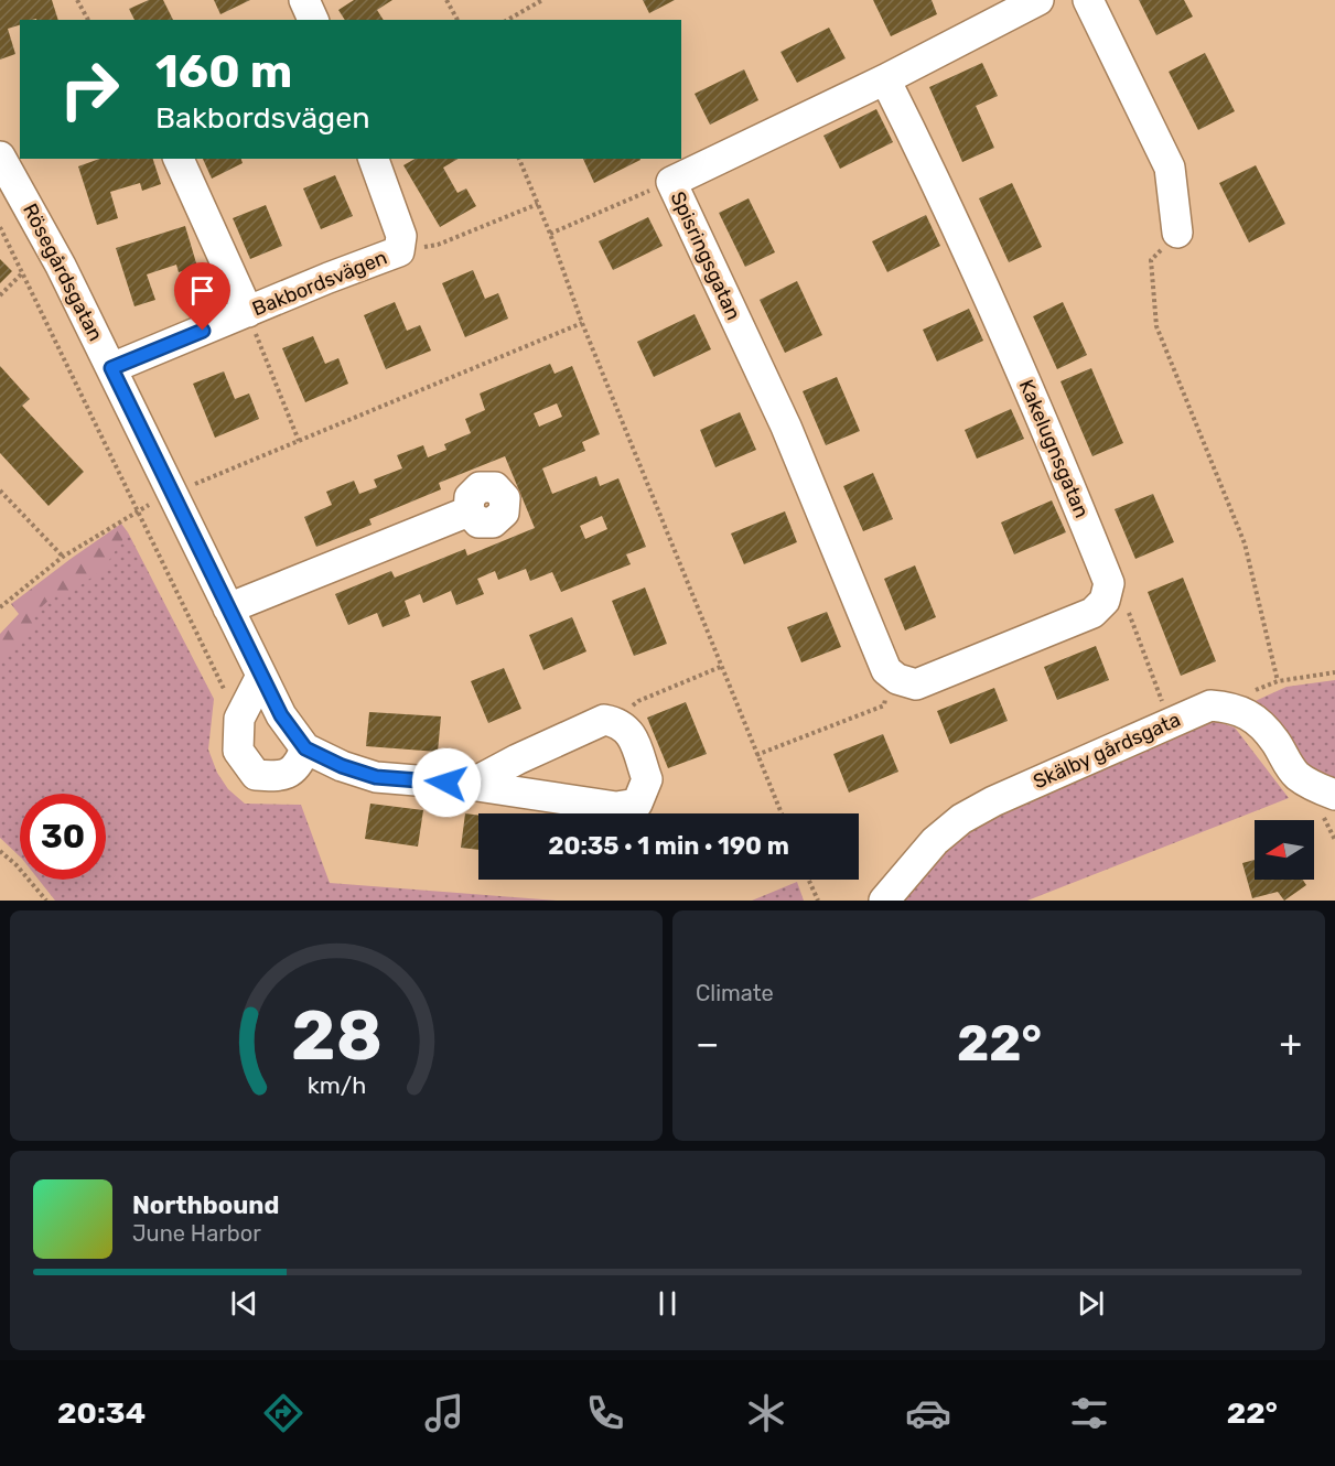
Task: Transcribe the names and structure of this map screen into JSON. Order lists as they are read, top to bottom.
{
  "streets": {
    "street": [
      "Spisringsgatan",
      "Rösegårdsgatan",
      "Bakbordsvägen",
      "Kakelugnsgatan",
      "Skälby gårdsgata"
    ]
  },
  "crossings": [
    ["Spisringsgatan", "Kakelugnsgatan"],
    ["Rösegårdsgatan", "Bakbordsvägen"]
  ],
  "north": "left",
  "page": {
    "turn": ["160 m", "Bakbordsvägen"],
    "limit": "30",
    "trip": "20:35 · 1 min · 190 m",
    "tile": "Climate",
    "heat": ["−", "22°", "+"],
    "song": ["Northbound", "June Harbor"],
    "tabs": ["20:34", "22°"],
    "gauge": ["28", "km/h"]
  }
}
